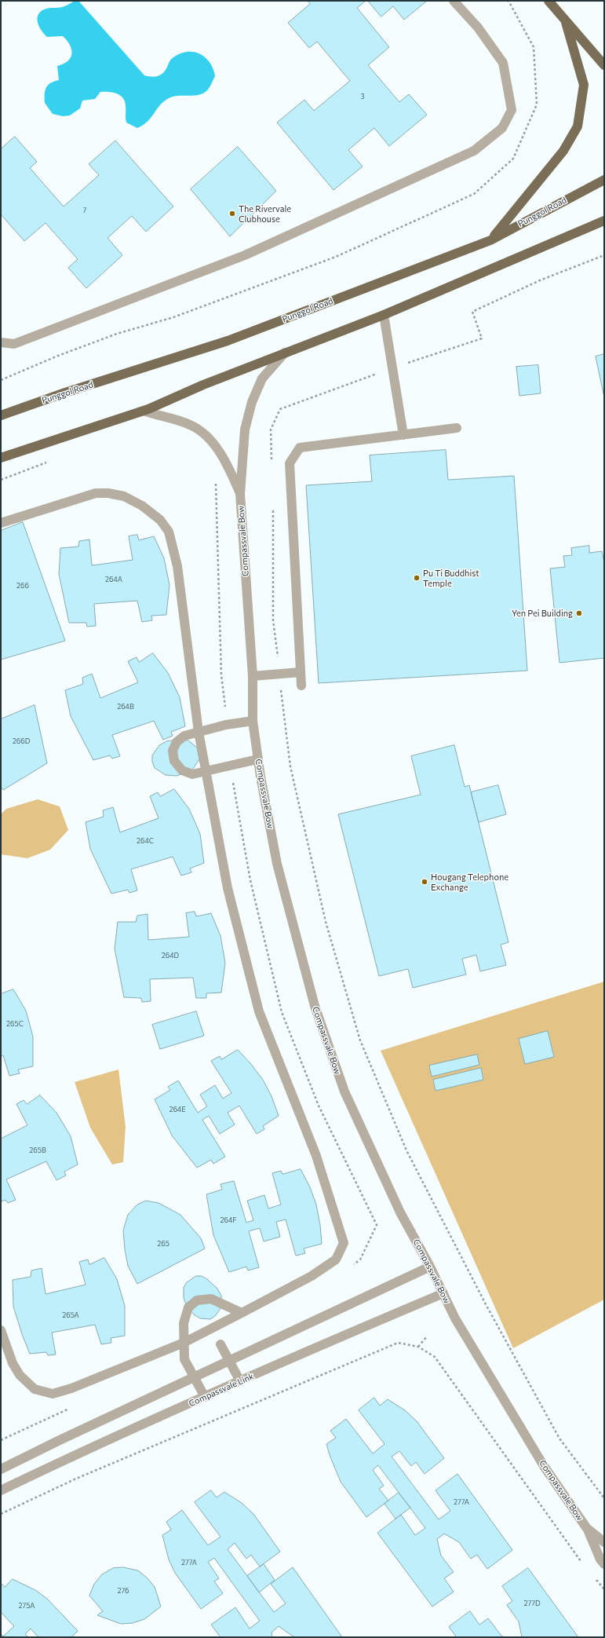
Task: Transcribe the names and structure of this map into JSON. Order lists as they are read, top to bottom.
{
  "streets": {
    "main road": ["Punggol Road"],
    "street": ["Compassvale Bow", "Compassvale Link"]
  },
  "crossings": [
    ["Compassvale Bow", "Compassvale Link"]
  ],
  "places": [
    "The Rivervale Clubhouse",
    "Pu Ti Buddhist Temple",
    "Yen Pei Building",
    "Hougang Telephone Exchange"
  ],
  "house_numbers": [
    "3",
    "7",
    "264A",
    "266",
    "264B",
    "266D",
    "264C",
    "264D",
    "265C",
    "264E",
    "265B",
    "264F",
    "265",
    "265A",
    "277A",
    "277A",
    "276",
    "277D",
    "275A"
  ]
}
